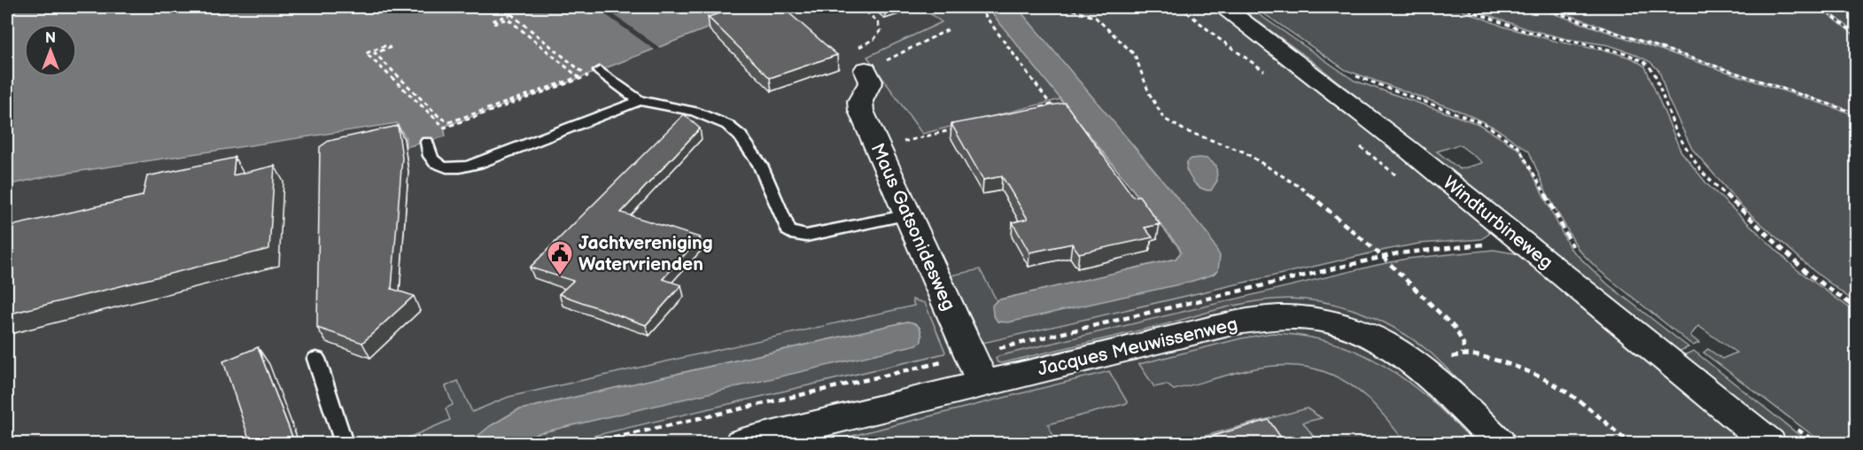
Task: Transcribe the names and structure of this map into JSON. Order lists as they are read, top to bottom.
{
  "streets": {
    "street": ["Windturbineweg", "Maus Gatsonidesweg", "Jacques Meuwissenweg"]
  },
  "crossings": [
    ["Maus Gatsonidesweg", "Jacques Meuwissenweg"]
  ],
  "places": {
    "public building": ["Jachtvereniging Watervrienden"]
  },
  "north": "top"
}
